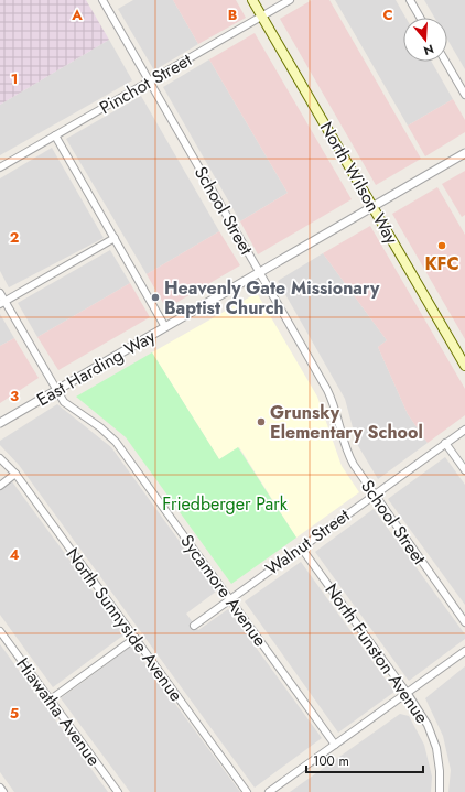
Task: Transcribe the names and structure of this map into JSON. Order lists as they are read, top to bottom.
{
  "streets": {
    "main road": ["North Wilson Way"],
    "street": [
      "Pinchot Street",
      "School Street",
      "East Harding Way",
      "Walnut Street",
      "Sycamore Avenue",
      "North Sunnyside Avenue",
      "North Funston Avenue",
      "Hiawatha Avenue"
    ]
  },
  "crossings": [
    ["Pinchot Street", "North Wilson Way"],
    ["Pinchot Street", "School Street"],
    ["North Wilson Way", "East Harding Way"],
    ["School Street", "East Harding Way"],
    ["School Street", "Walnut Street"],
    ["East Harding Way", "Sycamore Avenue"],
    ["Walnut Street", "Sycamore Avenue"],
    ["Walnut Street", "North Funston Avenue"]
  ],
  "parks": ["Friedberger Park"],
  "places": ["KFC", "Heavenly Gate Missionary Baptist Church", "Grunsky Elementary School"],
  "scale_bar": "100 m",
  "north": "bottom",
  "grid": {
    "columns": ["A", "B", "C"],
    "rows": [
      "1",
      "2",
      "3",
      "4",
      "5"
    ]
  }
}
